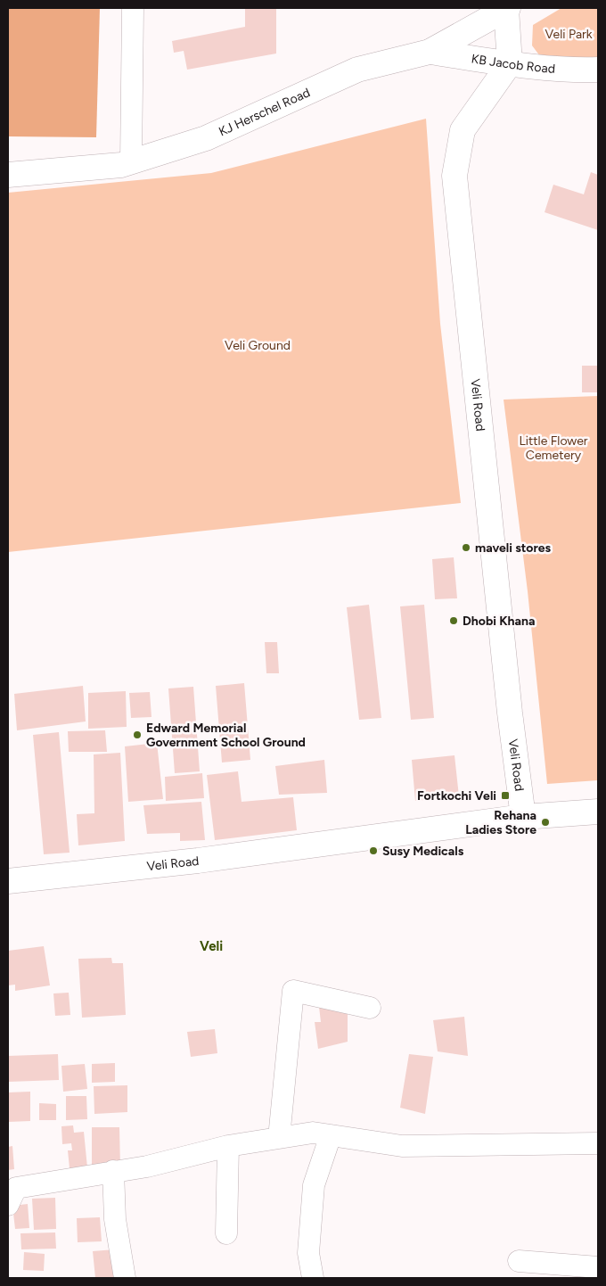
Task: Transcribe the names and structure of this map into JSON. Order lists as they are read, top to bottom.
{
  "streets": {
    "main road": ["KB Jacob Road", "KJ Herschel Road", "Veli Road"]
  },
  "crossings": [
    ["KB Jacob Road", "KJ Herschel Road"],
    ["KB Jacob Road", "Veli Road"]
  ],
  "districts": ["Veli"],
  "parks": ["Veli Park", "Veli Ground", "Little Flower Cemetery"],
  "places": {
    "other": [
      "maveli stores",
      "Dhobi Khana",
      "Edward Memorial Government School Ground",
      "Rehana Ladies Store",
      "Susy Medicals"
    ],
    "transit": ["Fortkochi Veli"]
  }
}
